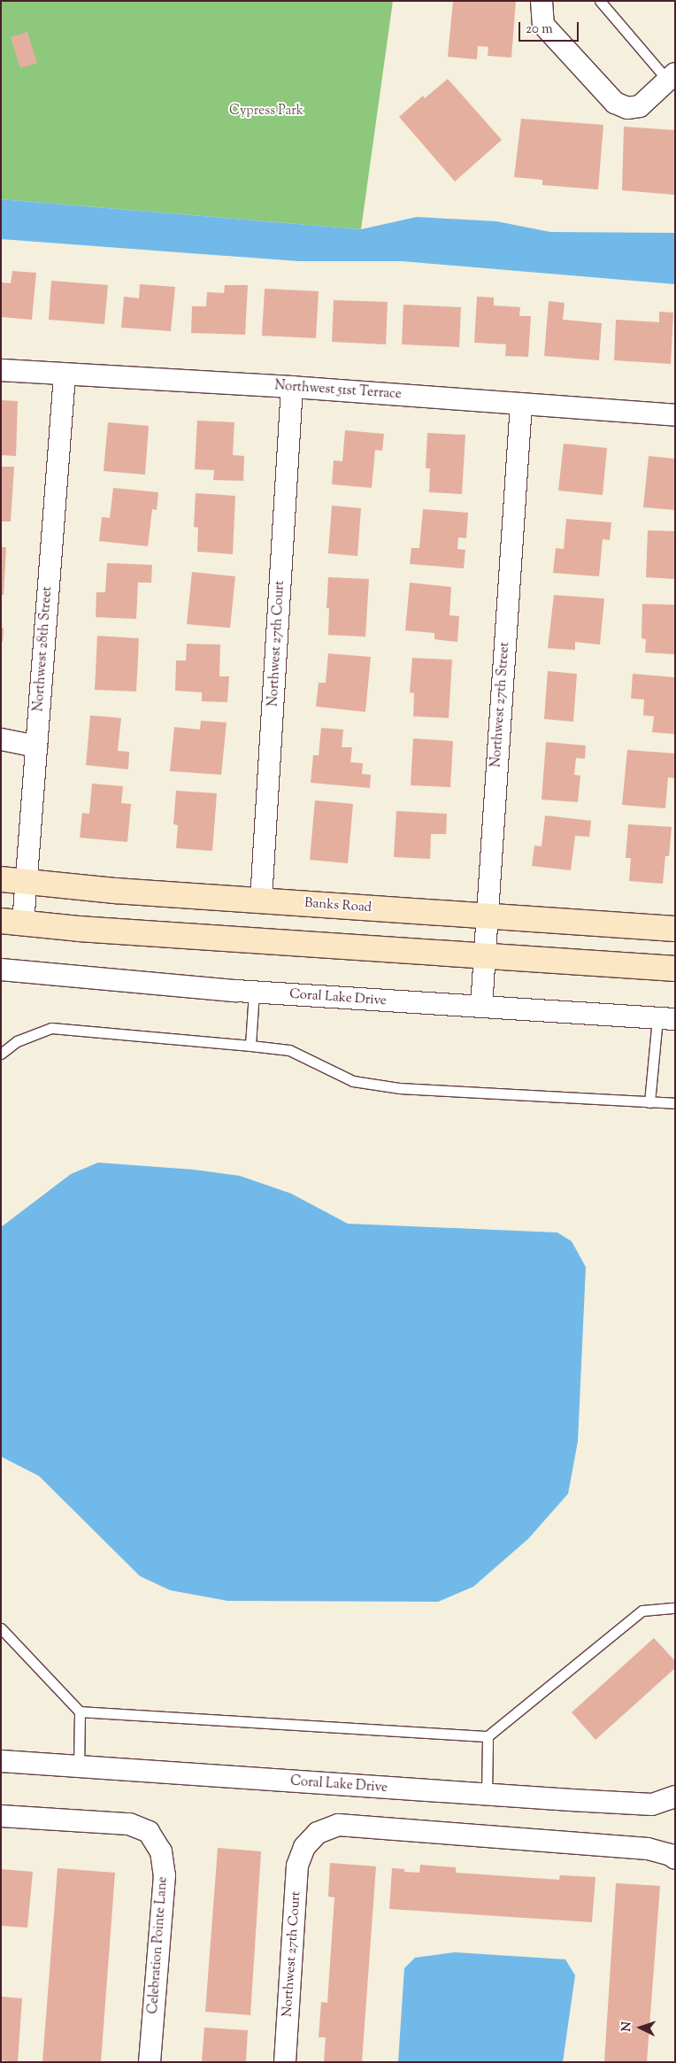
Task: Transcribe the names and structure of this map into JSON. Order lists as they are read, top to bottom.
{
  "streets": {
    "street": [
      "Northwest 51st Terrace",
      "Northwest 27th Court",
      "Northwest 28th Street",
      "Northwest 27th Street",
      "Banks Road",
      "Coral Lake Drive",
      "Celebration Pointe Lane"
    ]
  },
  "crossings": [
    ["Northwest 51st Terrace", "Northwest 27th Court"],
    ["Northwest 51st Terrace", "Northwest 28th Street"],
    ["Northwest 51st Terrace", "Northwest 27th Street"],
    ["Northwest 27th Court", "Banks Road"],
    ["Northwest 28th Street", "Banks Road"],
    ["Northwest 27th Street", "Banks Road"],
    ["Northwest 27th Street", "Coral Lake Drive"]
  ],
  "parks": ["Cypress Park"],
  "scale_bar": "20 m",
  "north": "left"
}
